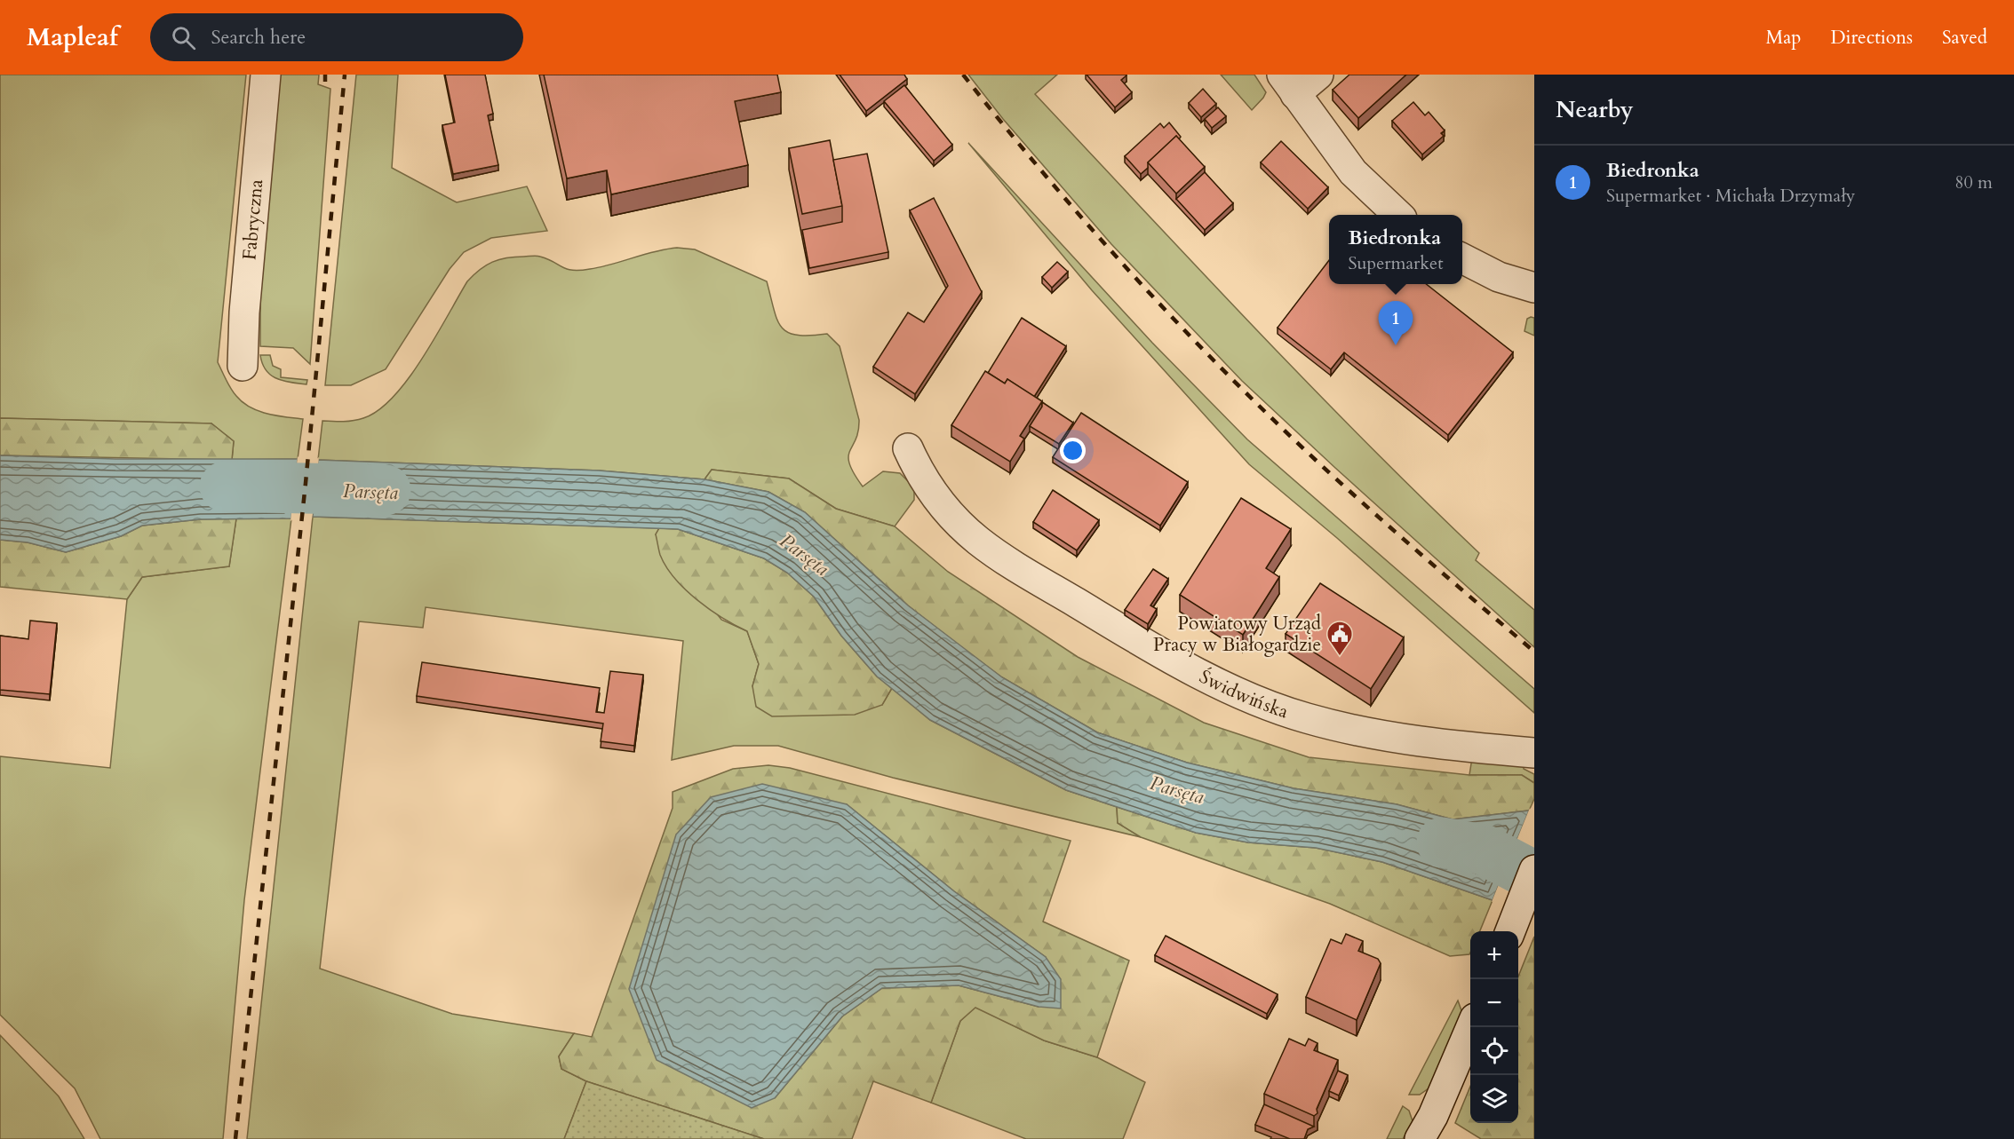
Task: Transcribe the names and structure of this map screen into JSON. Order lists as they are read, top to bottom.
{
  "streets": {
    "street": ["Fabryczna", "Świdwińska"]
  },
  "water": ["Parsęta"],
  "places": {
    "public building": ["Powiatowy Urząd Pracy w Białogardzie"]
  },
  "page": {
    "header": "Mapleaf",
    "search": "Search here",
    "nav": ["Map", "Directions", "Saved"],
    "heading": "Nearby",
    "list": [
      {
        "mark": "1",
        "name": "Biedronka",
        "note": "Supermarket · Michała Drzymały",
        "value": "80 m"
      }
    ],
    "popup": ["Biedronka", "Supermarket"],
    "pins": "1",
    "map_buttons": ["+", "−"]
  }
}
